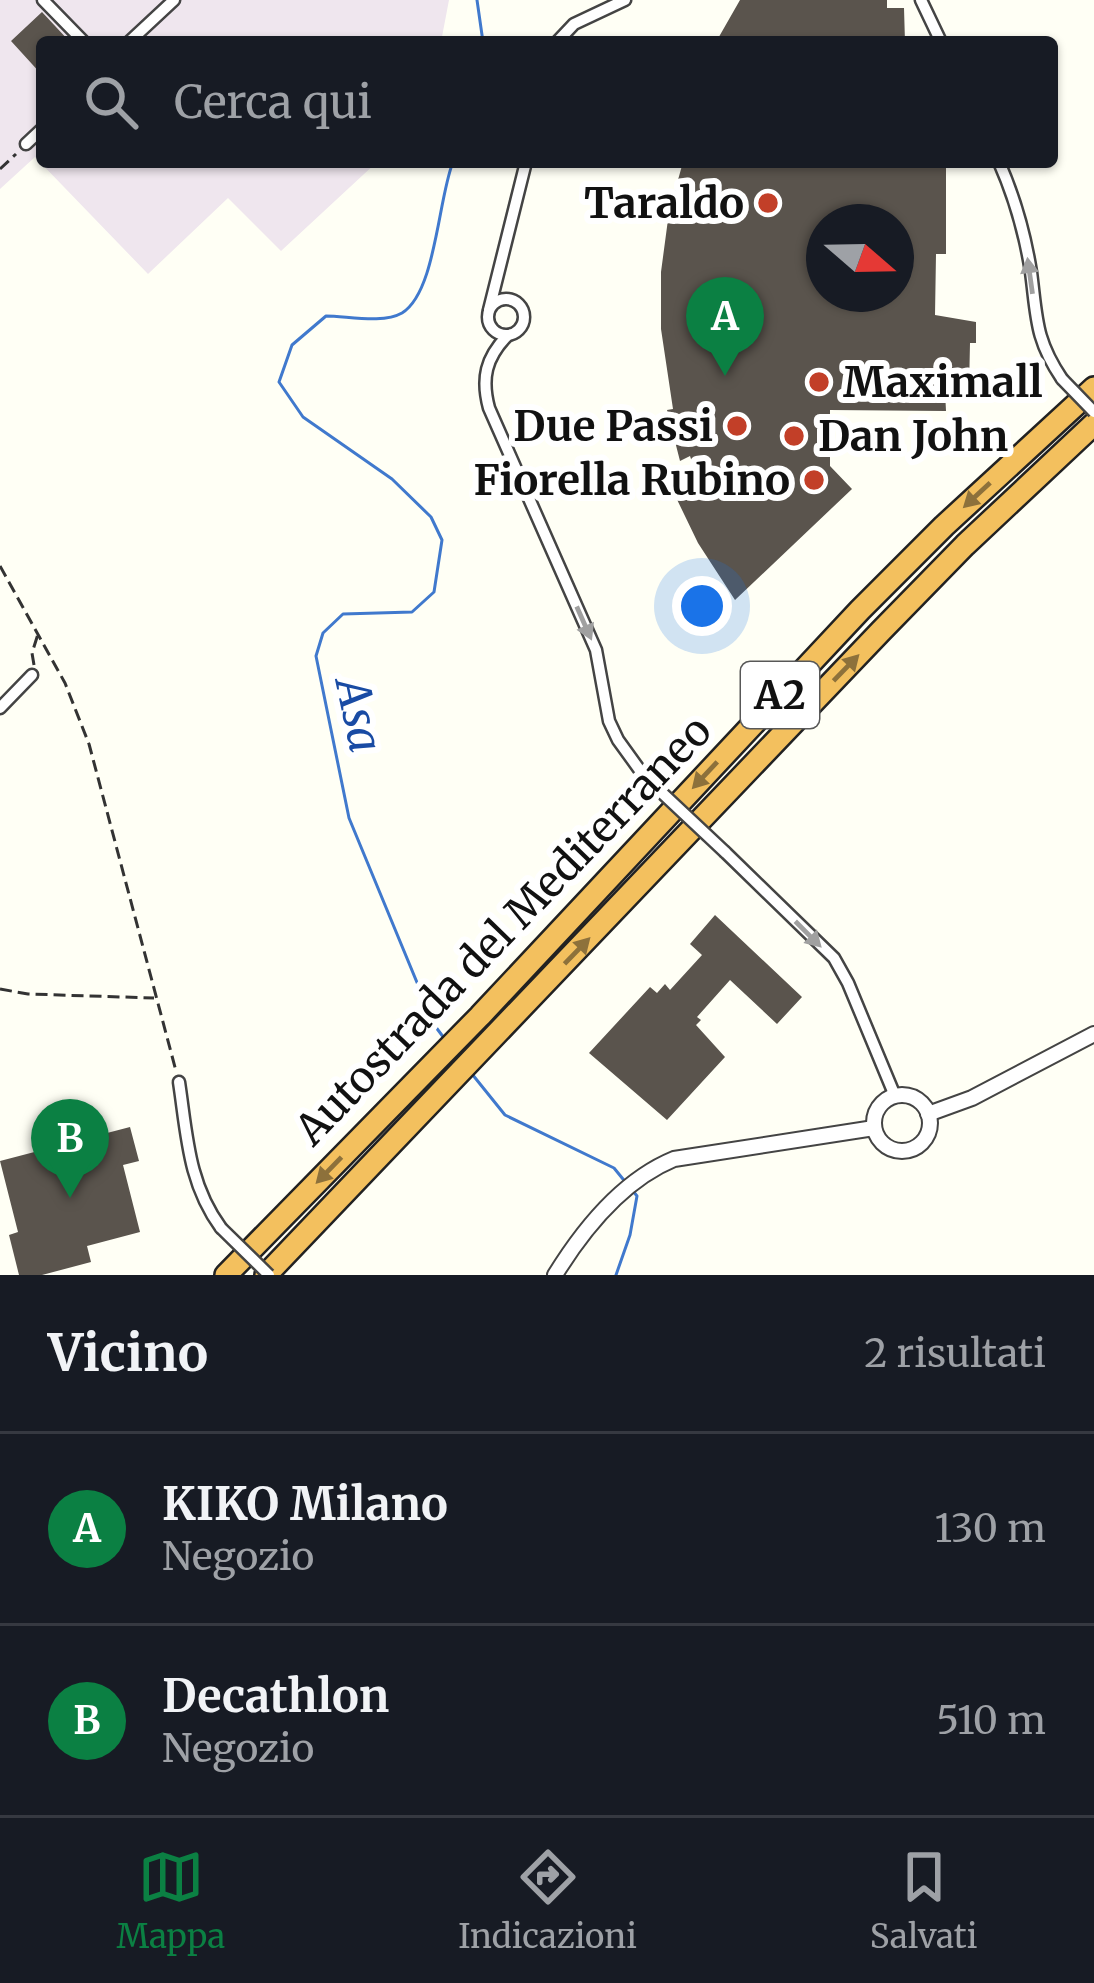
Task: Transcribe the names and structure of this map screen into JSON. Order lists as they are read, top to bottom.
{
  "streets": {
    "highway": ["A2", "Autostrada del Mediterraneo"]
  },
  "water": ["Asa"],
  "places": [
    "Taraldo",
    "Maximall",
    "Due Passi",
    "Dan John",
    "Fiorella Rubino"
  ],
  "north": "right",
  "page": {
    "search": "Cerca qui",
    "pins": ["A", "B"],
    "heading": ["Vicino", "2 risultati"],
    "list": [
      {
        "mark": "A",
        "name": "KIKO Milano",
        "note": "Negozio",
        "value": "130 m"
      },
      {
        "mark": "B",
        "name": "Decathlon",
        "note": "Negozio",
        "value": "510 m"
      }
    ],
    "nav": ["Mappa", "Indicazioni", "Salvati"]
  }
}
